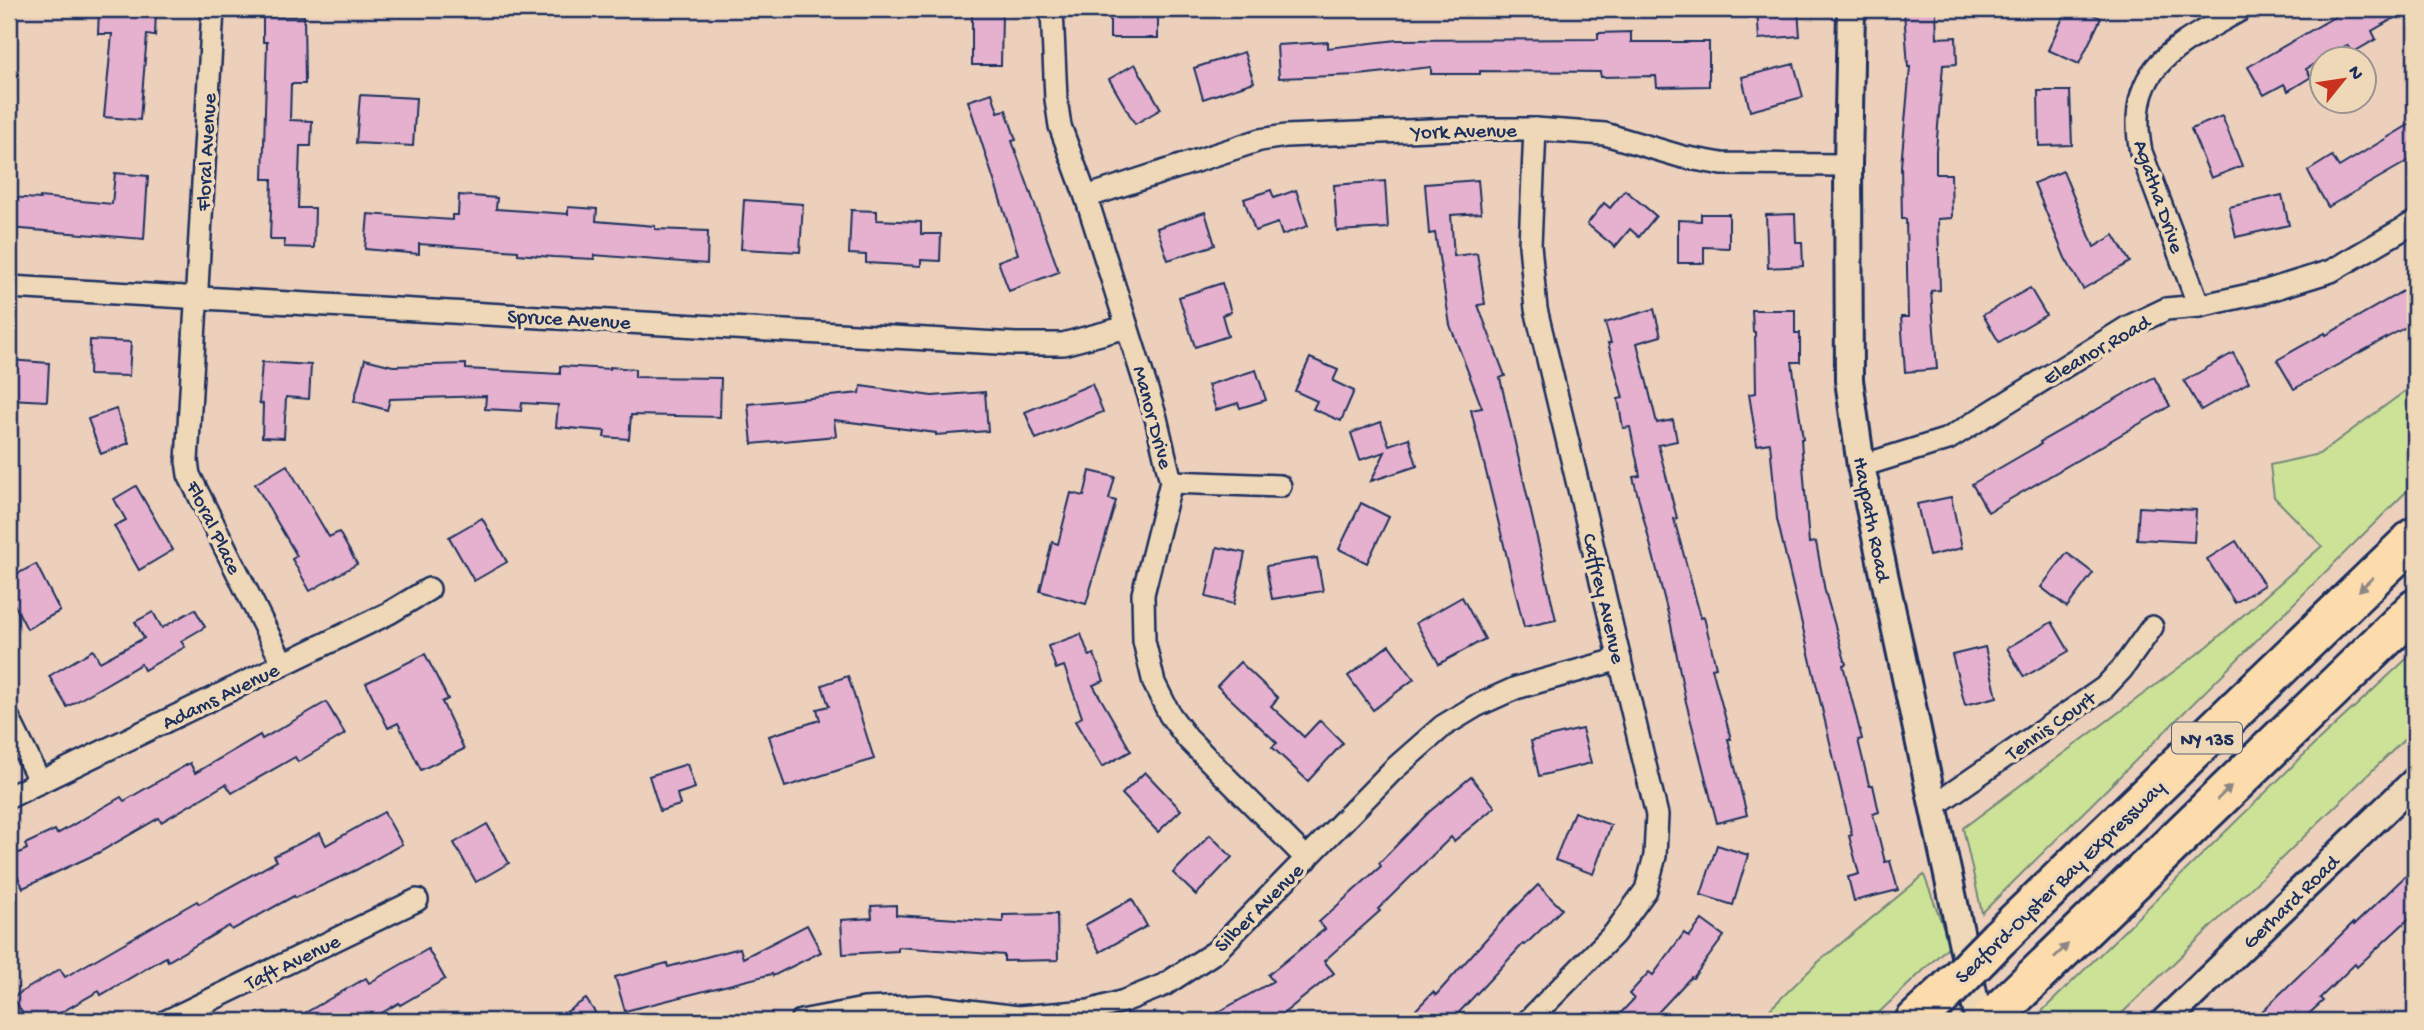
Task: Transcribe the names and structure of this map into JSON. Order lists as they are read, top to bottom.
{
  "streets": {
    "highway": ["NY 135", "Seaford-Oyster Bay Expressway"],
    "street": [
      "York Avenue",
      "Floral Avenue",
      "Agatha Drive",
      "Spruce Avenue",
      "Eleanor Road",
      "Manor Drive",
      "Haypath Road",
      "Floral Place",
      "Caffrey Avenue",
      "Adams Avenue",
      "Tennis Court",
      "Gerhard Road",
      "Silber Avenue",
      "Taft Avenue"
    ]
  },
  "crossings": [
    ["York Avenue", "Manor Drive"],
    ["York Avenue", "Haypath Road"],
    ["York Avenue", "Caffrey Avenue"],
    ["Floral Avenue", "Spruce Avenue"],
    ["Floral Avenue", "Floral Place"],
    ["Agatha Drive", "Eleanor Road"],
    ["Spruce Avenue", "Manor Drive"],
    ["Spruce Avenue", "Floral Place"],
    ["Eleanor Road", "Haypath Road"],
    ["Manor Drive", "Silber Avenue"],
    ["Haypath Road", "Tennis Court"],
    ["Floral Place", "Adams Avenue"],
    ["Caffrey Avenue", "Silber Avenue"]
  ],
  "north": "top right"
}
